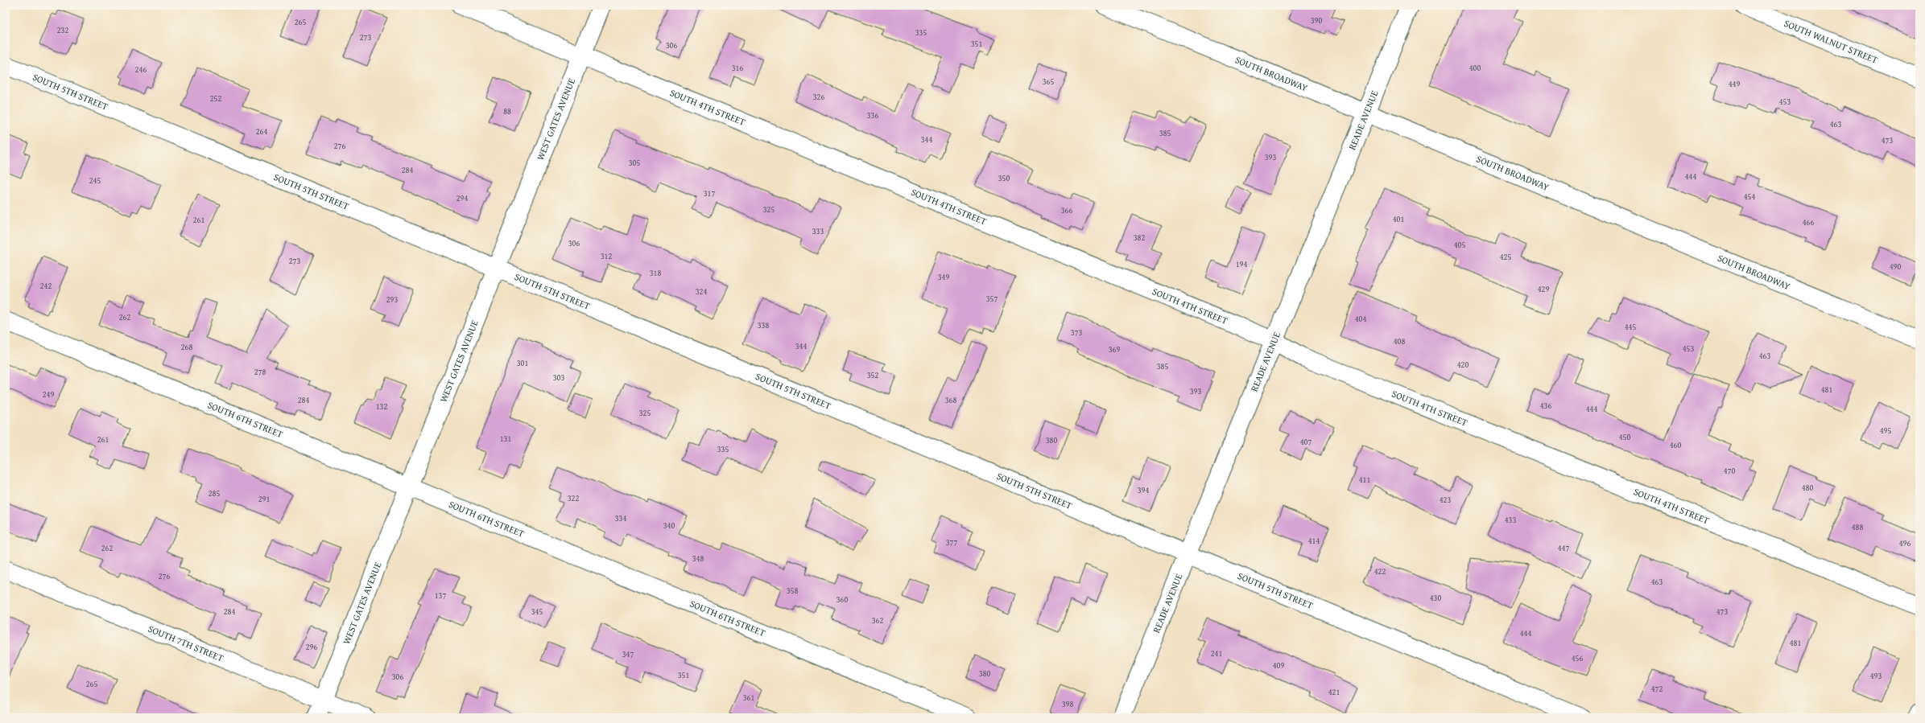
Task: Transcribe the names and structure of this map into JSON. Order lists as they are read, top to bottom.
{
  "streets": {
    "street": [
      "SOUTH WALNUT STREET",
      "SOUTH BROADWAY",
      "SOUTH 5TH STREET",
      "SOUTH 4TH STREET",
      "WEST GATES AVENUE",
      "READE AVENUE",
      "SOUTH 6TH STREET",
      "SOUTH 7TH STREET"
    ]
  },
  "crossings": [
    ["SOUTH BROADWAY", "READE AVENUE"],
    ["SOUTH 5TH STREET", "WEST GATES AVENUE"],
    ["SOUTH 5TH STREET", "READE AVENUE"],
    ["SOUTH 4TH STREET", "WEST GATES AVENUE"],
    ["SOUTH 4TH STREET", "READE AVENUE"],
    ["WEST GATES AVENUE", "SOUTH 6TH STREET"],
    ["WEST GATES AVENUE", "SOUTH 7TH STREET"]
  ],
  "house_numbers": [
    "390",
    "265",
    "232",
    "335",
    "273",
    "351",
    "306",
    "316",
    "400",
    "246",
    "365",
    "449",
    "326",
    "252",
    "453",
    "88",
    "336",
    "463",
    "264",
    "385",
    "344",
    "473",
    "276",
    "393",
    "305",
    "284",
    "444",
    "350",
    "245",
    "317",
    "454",
    "294",
    "325",
    "366",
    "401",
    "261",
    "466",
    "333",
    "382",
    "306",
    "405",
    "312",
    "425",
    "273",
    "194",
    "490",
    "318",
    "349",
    "242",
    "429",
    "324",
    "357",
    "293",
    "262",
    "404",
    "338",
    "445",
    "373",
    "408",
    "344",
    "268",
    "453",
    "369",
    "463",
    "301",
    "420",
    "385",
    "278",
    "352",
    "303",
    "481",
    "393",
    "249",
    "284",
    "368",
    "436",
    "132",
    "444",
    "325",
    "495",
    "450",
    "131",
    "261",
    "380",
    "407",
    "460",
    "335",
    "470",
    "411",
    "480",
    "394",
    "285",
    "322",
    "291",
    "423",
    "334",
    "433",
    "340",
    "488",
    "414",
    "377",
    "496",
    "262",
    "447",
    "348",
    "422",
    "276",
    "463",
    "358",
    "137",
    "430",
    "360",
    "284",
    "345",
    "473",
    "362",
    "444",
    "481",
    "296",
    "241",
    "347",
    "456",
    "409",
    "380",
    "351",
    "493",
    "306",
    "265",
    "472",
    "421",
    "361",
    "398"
  ]
}
